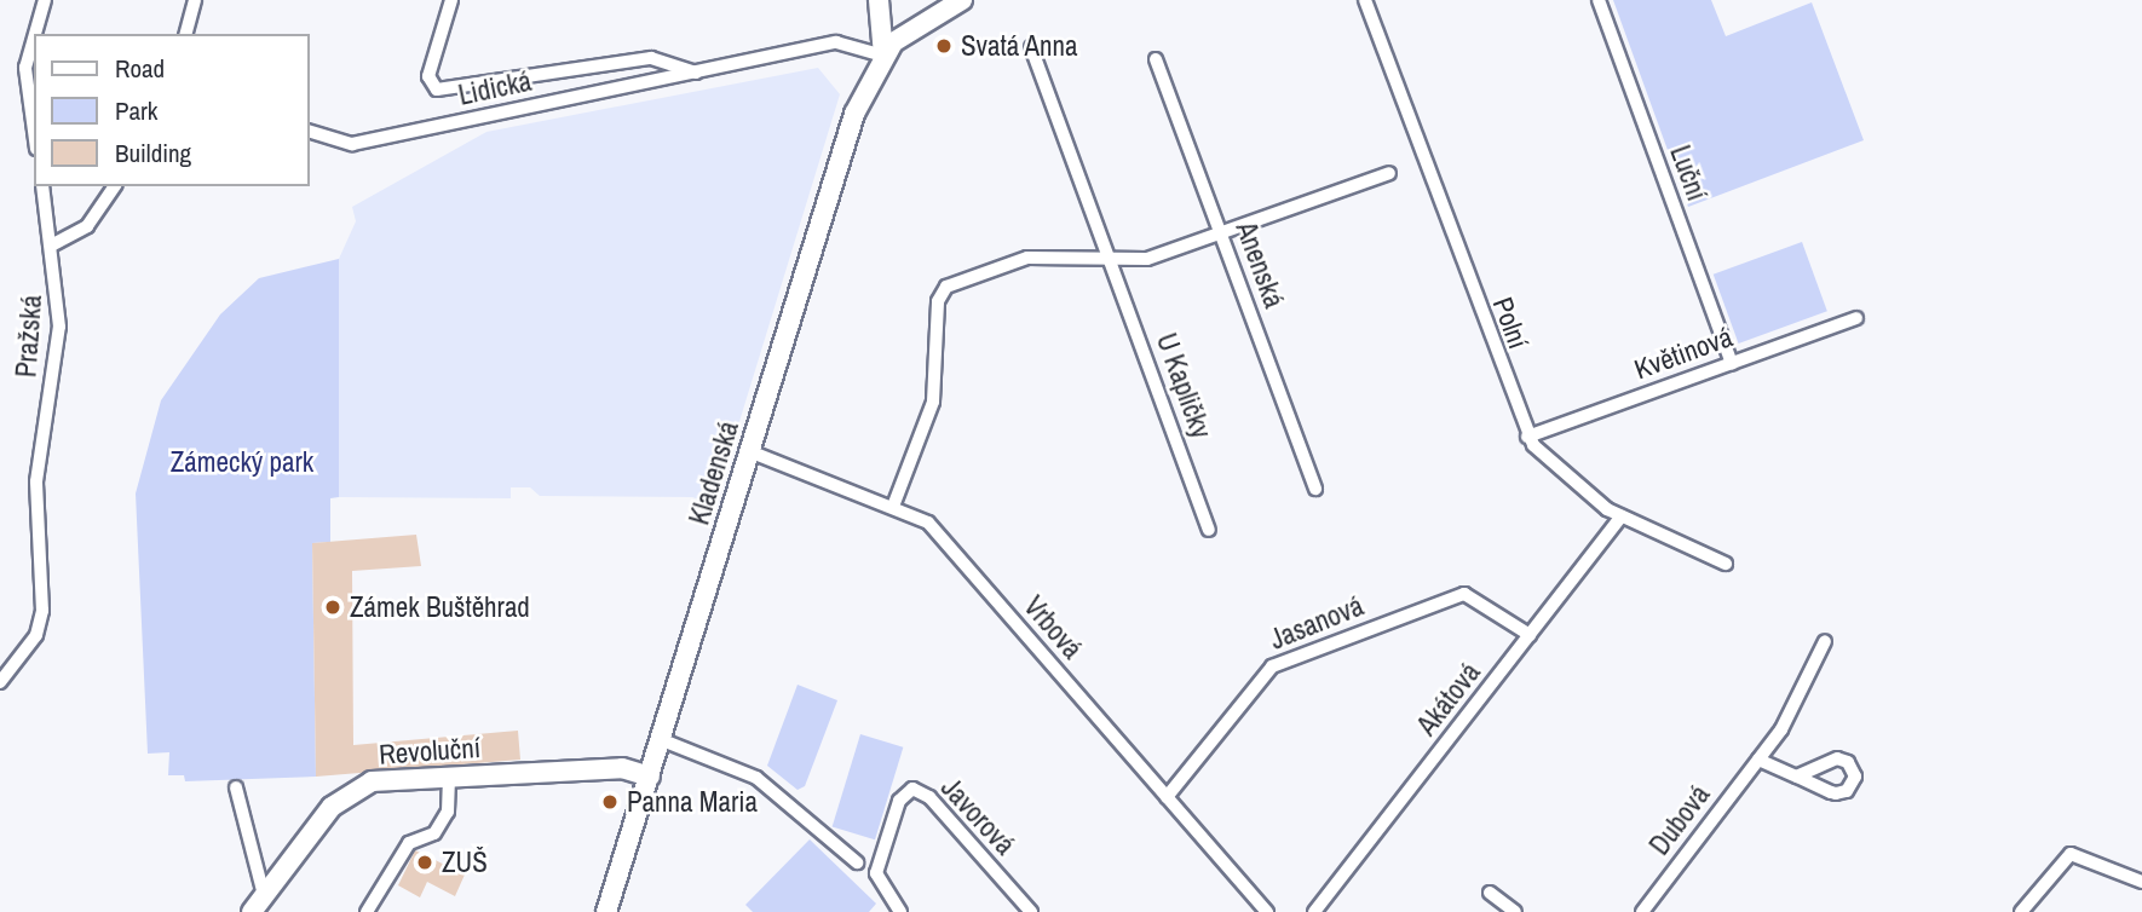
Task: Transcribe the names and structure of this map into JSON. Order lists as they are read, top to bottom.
{
  "streets": {
    "street": [
      "Lidická",
      "Luční",
      "Anenská",
      "Polní",
      "Pražská",
      "Květinová",
      "U Kapličky",
      "Kladenská",
      "Jasanová",
      "Vrbová",
      "Akátová",
      "Revoluční",
      "Javorová",
      "Dubová"
    ]
  },
  "crossings": [
    ["Lidická", "Kladenská"],
    ["Luční", "Květinová"],
    ["Polní", "Květinová"],
    ["Polní", "Akátová"],
    ["Kladenská", "Vrbová"],
    ["Kladenská", "Revoluční"],
    ["Jasanová", "Vrbová"],
    ["Jasanová", "Akátová"]
  ],
  "parks": ["Zámecký park"],
  "places": [
    "Svatá Anna",
    "Zámek Buštěhrad",
    "Panna Maria",
    "ZUŠ"
  ],
  "legend": ["Road", "Park", "Building"]
}
